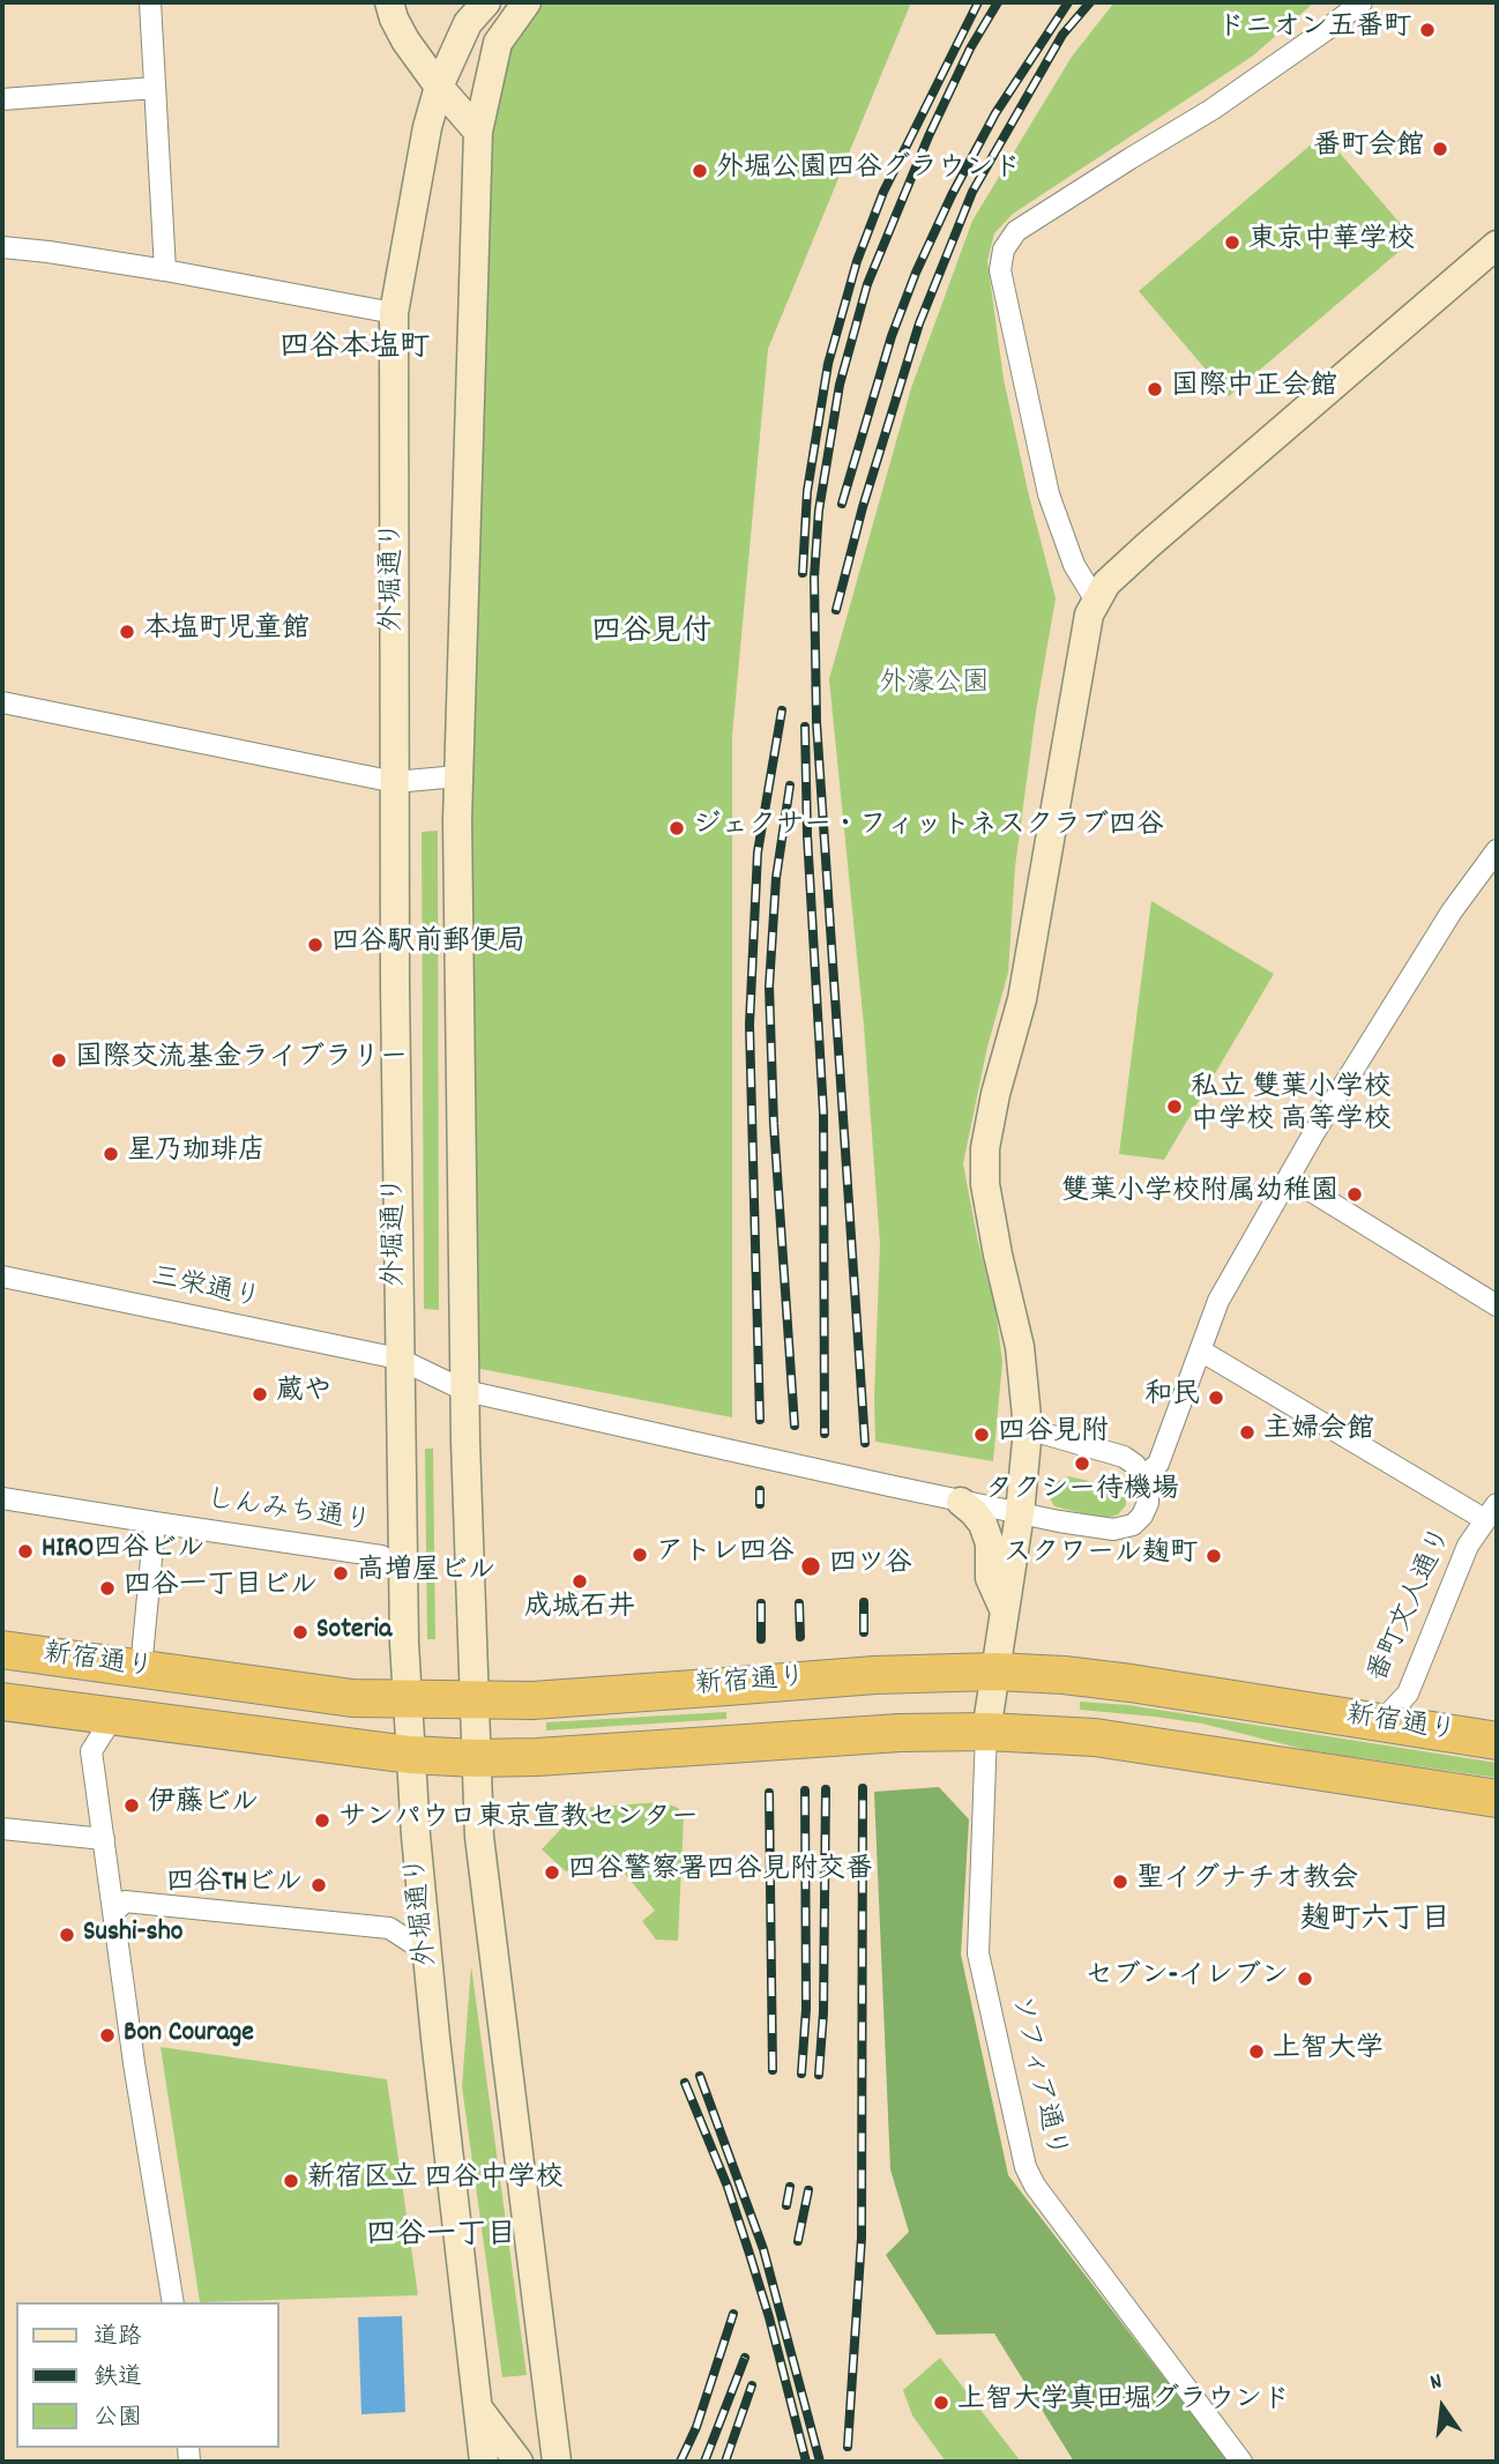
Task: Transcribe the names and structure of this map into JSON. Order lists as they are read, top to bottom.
{
  "streets": {
    "highway": ["新宿通り"],
    "main road": ["外堀通り"],
    "street": [
      "三栄通り",
      "しんみち通り",
      "番町文人通り",
      "ソフィア通り"
    ]
  },
  "crossings": [
    ["外堀通り", "三栄通り"],
    ["外堀通り", "しんみち通り"],
    ["外堀通り", "新宿通り"],
    ["番町文人通り", "新宿通り"],
    ["新宿通り", "ソフィア通り"]
  ],
  "districts": [
    "四谷本塩町",
    "四谷見付",
    "麹町六丁目",
    "四谷一丁目"
  ],
  "parks": ["外濠公園"],
  "places": [
    "ドニオン五番町",
    "番町会館",
    "外堀公園四谷グラウンド",
    "東京中華学校",
    "国際中正会館",
    "本塩町児童館",
    "ジェクサー・フィットネスクラブ四谷",
    "四谷駅前郵便局",
    "国際交流基金ライブラリー",
    "私立 雙葉小学校 中学校 高等学校",
    "星乃珈琲店",
    "雙葉小学校附属幼稚園",
    "蔵や",
    "和民",
    "主婦会館",
    "四谷見附",
    "タクシー待機場",
    "HIRO四谷ビル",
    "アトレ四谷",
    "スクワール麹町",
    "四ツ谷",
    "高増屋ビル",
    "成城石井",
    "四谷一丁目ビル",
    "Soteria",
    "伊藤ビル",
    "サンパウロ東京宣教センター",
    "四谷警察署四谷見附交番",
    "聖イグナチオ教会",
    "四谷THビル",
    "Sushi-sho",
    "セブン-イレブン",
    "Bon Courage",
    "上智大学",
    "新宿区立 四谷中学校",
    "上智大学真田堀グラウンド"
  ],
  "legend": ["道路", "鉄道", "公園"],
  "north": "top"
}
